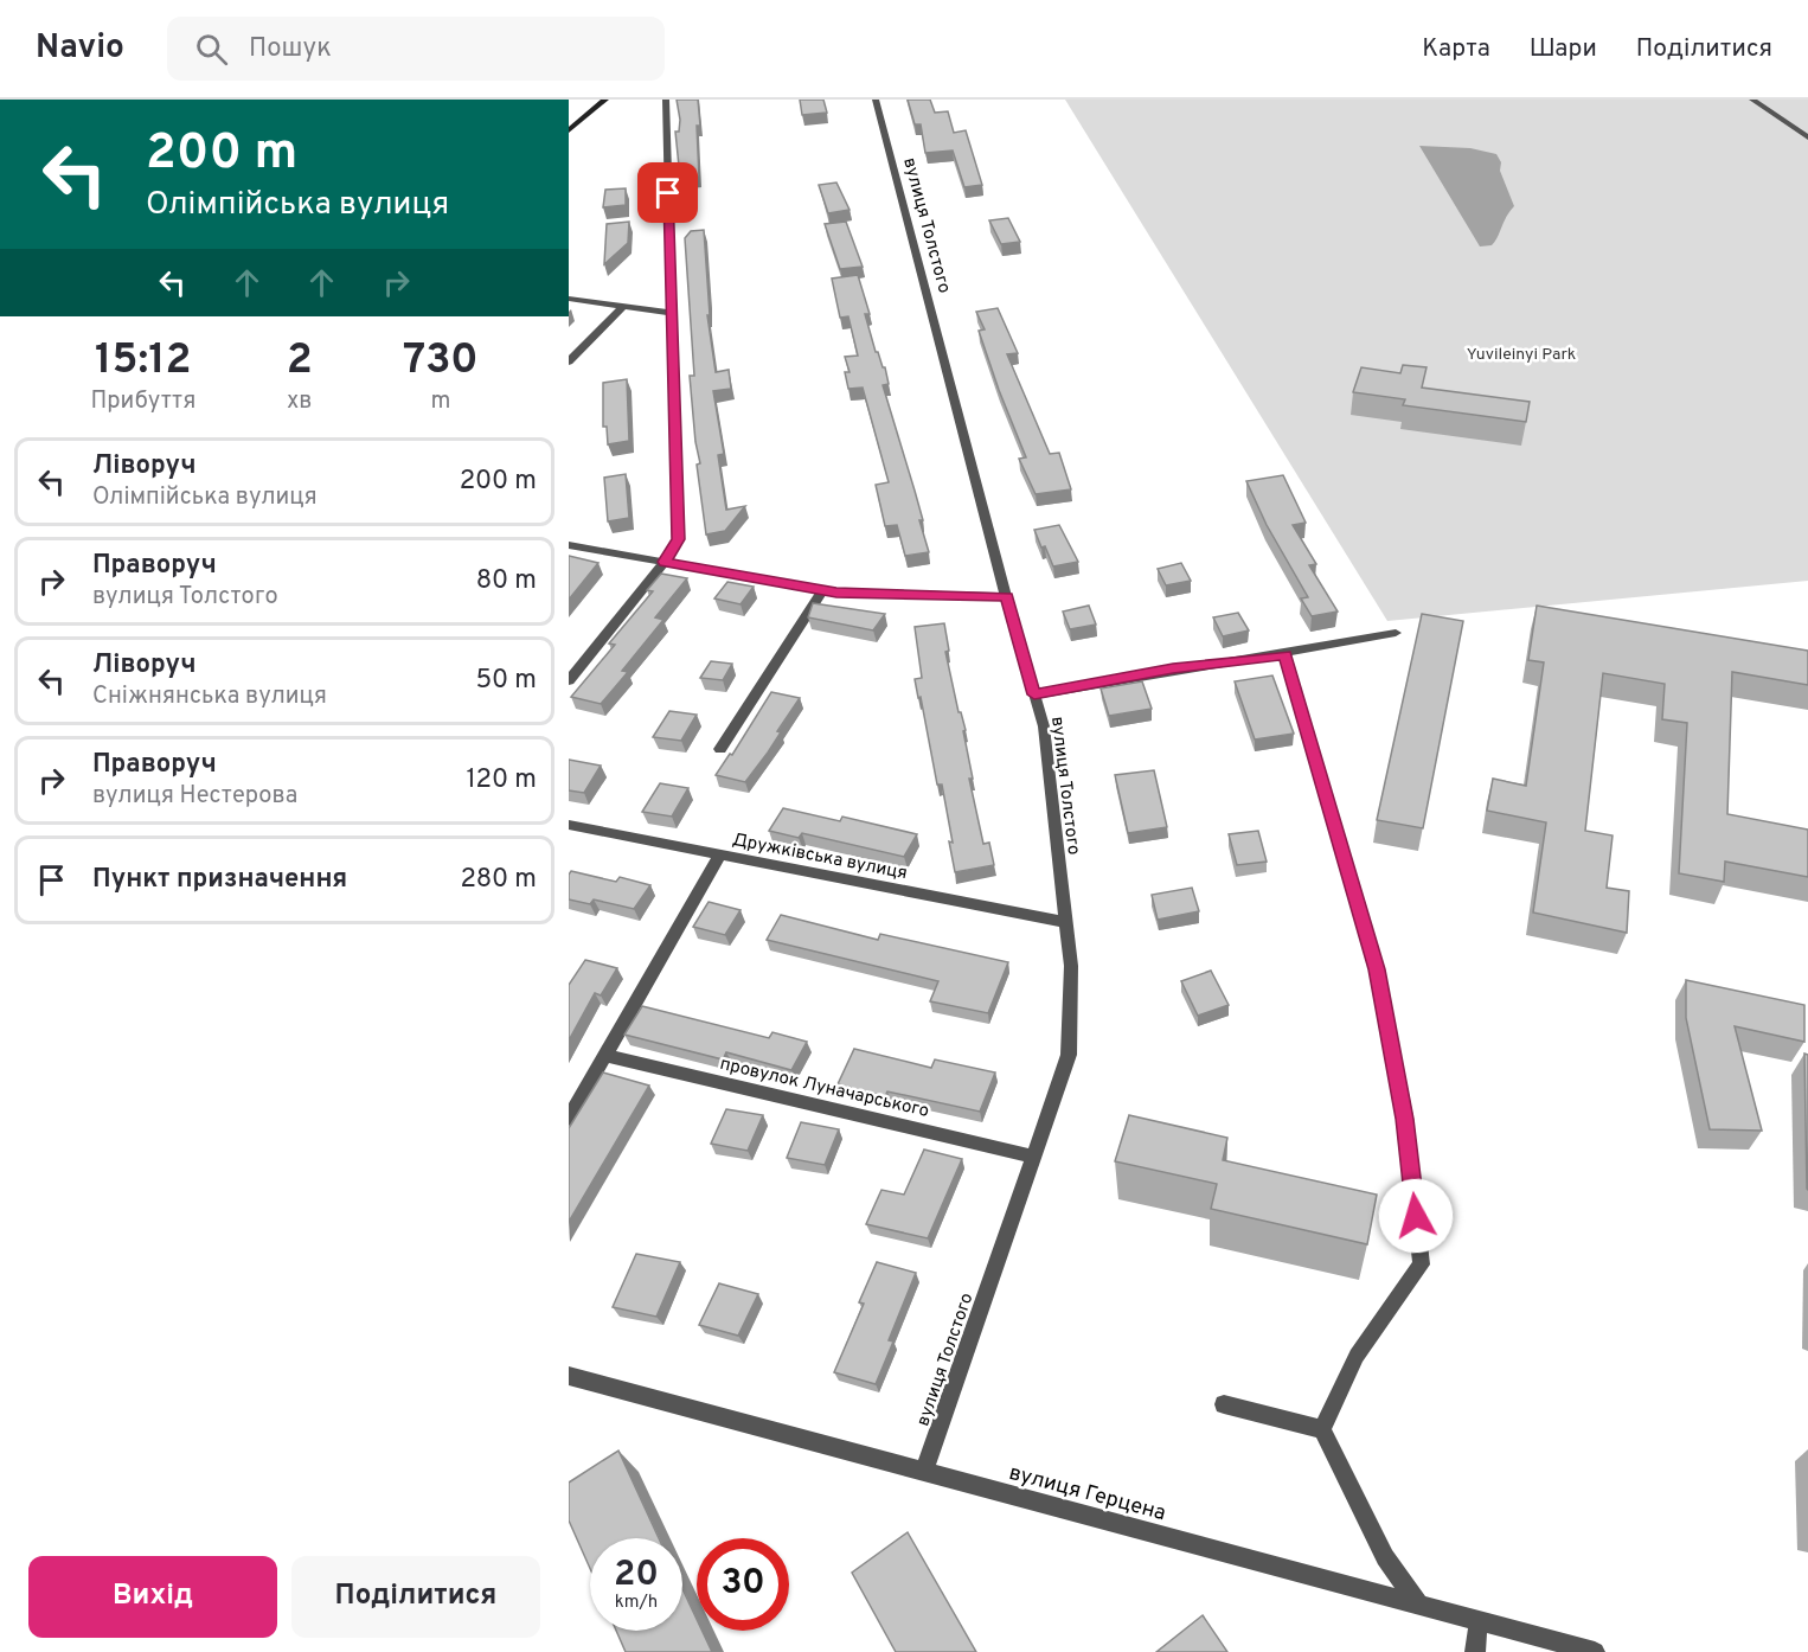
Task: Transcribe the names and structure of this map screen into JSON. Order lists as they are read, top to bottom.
{
  "streets": {
    "street": [
      "вулиця Толстого",
      "Дружківська вулиця",
      "провулок Луначарського",
      "вулиця Герцена"
    ]
  },
  "crossings": [
    ["вулиця Толстого", "Дружківська вулиця"],
    ["вулиця Толстого", "провулок Луначарського"],
    ["вулиця Толстого", "вулиця Герцена"]
  ],
  "parks": ["Yuvileinyi Park"],
  "page": {
    "header": "Navio",
    "search": "Пошук",
    "nav": ["Карта", "Шари", "Поділитися"],
    "turn": ["200 m", "Олімпійська вулиця"],
    "eta": [
      "15:12",
      "Прибуття",
      "2",
      "хв",
      "730",
      "m"
    ],
    "list": [
      {
        "name": "Ліворуч",
        "note": "Олімпійська вулиця",
        "value": "200 m"
      },
      {
        "name": "Праворуч",
        "note": "вулиця Толстого",
        "value": "80 m"
      },
      {
        "name": "Ліворуч",
        "note": "Сніжнянська вулиця",
        "value": "50 m"
      },
      {
        "name": "Праворуч",
        "note": "вулиця Нестерова",
        "value": "120 m"
      },
      {
        "name": "Пункт призначення",
        "value": "280 m"
      }
    ],
    "speed": "20 km/h",
    "limit": "30",
    "buttons": ["Вихід", "Поділитися"]
  }
}
